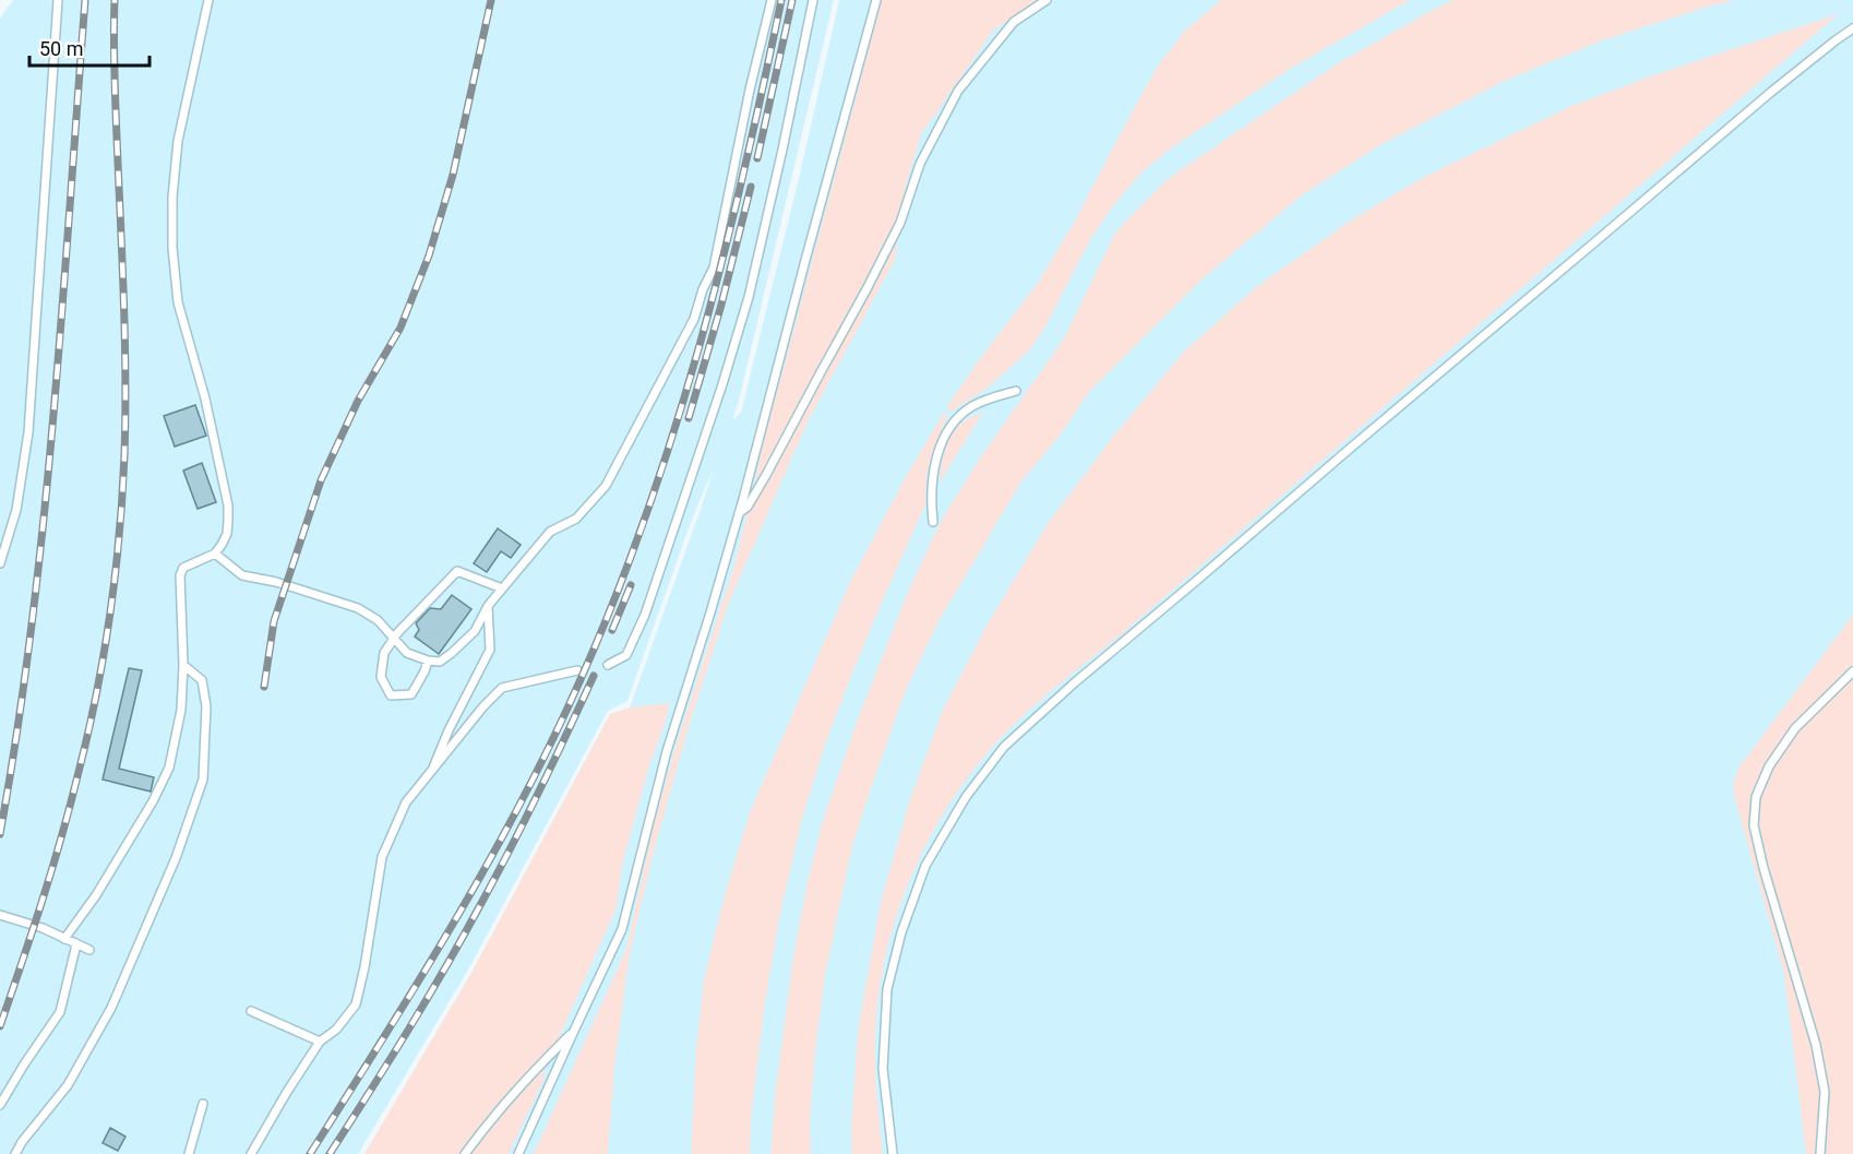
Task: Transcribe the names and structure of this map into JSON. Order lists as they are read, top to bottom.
{
  "scale_bar": "50 m"
}
